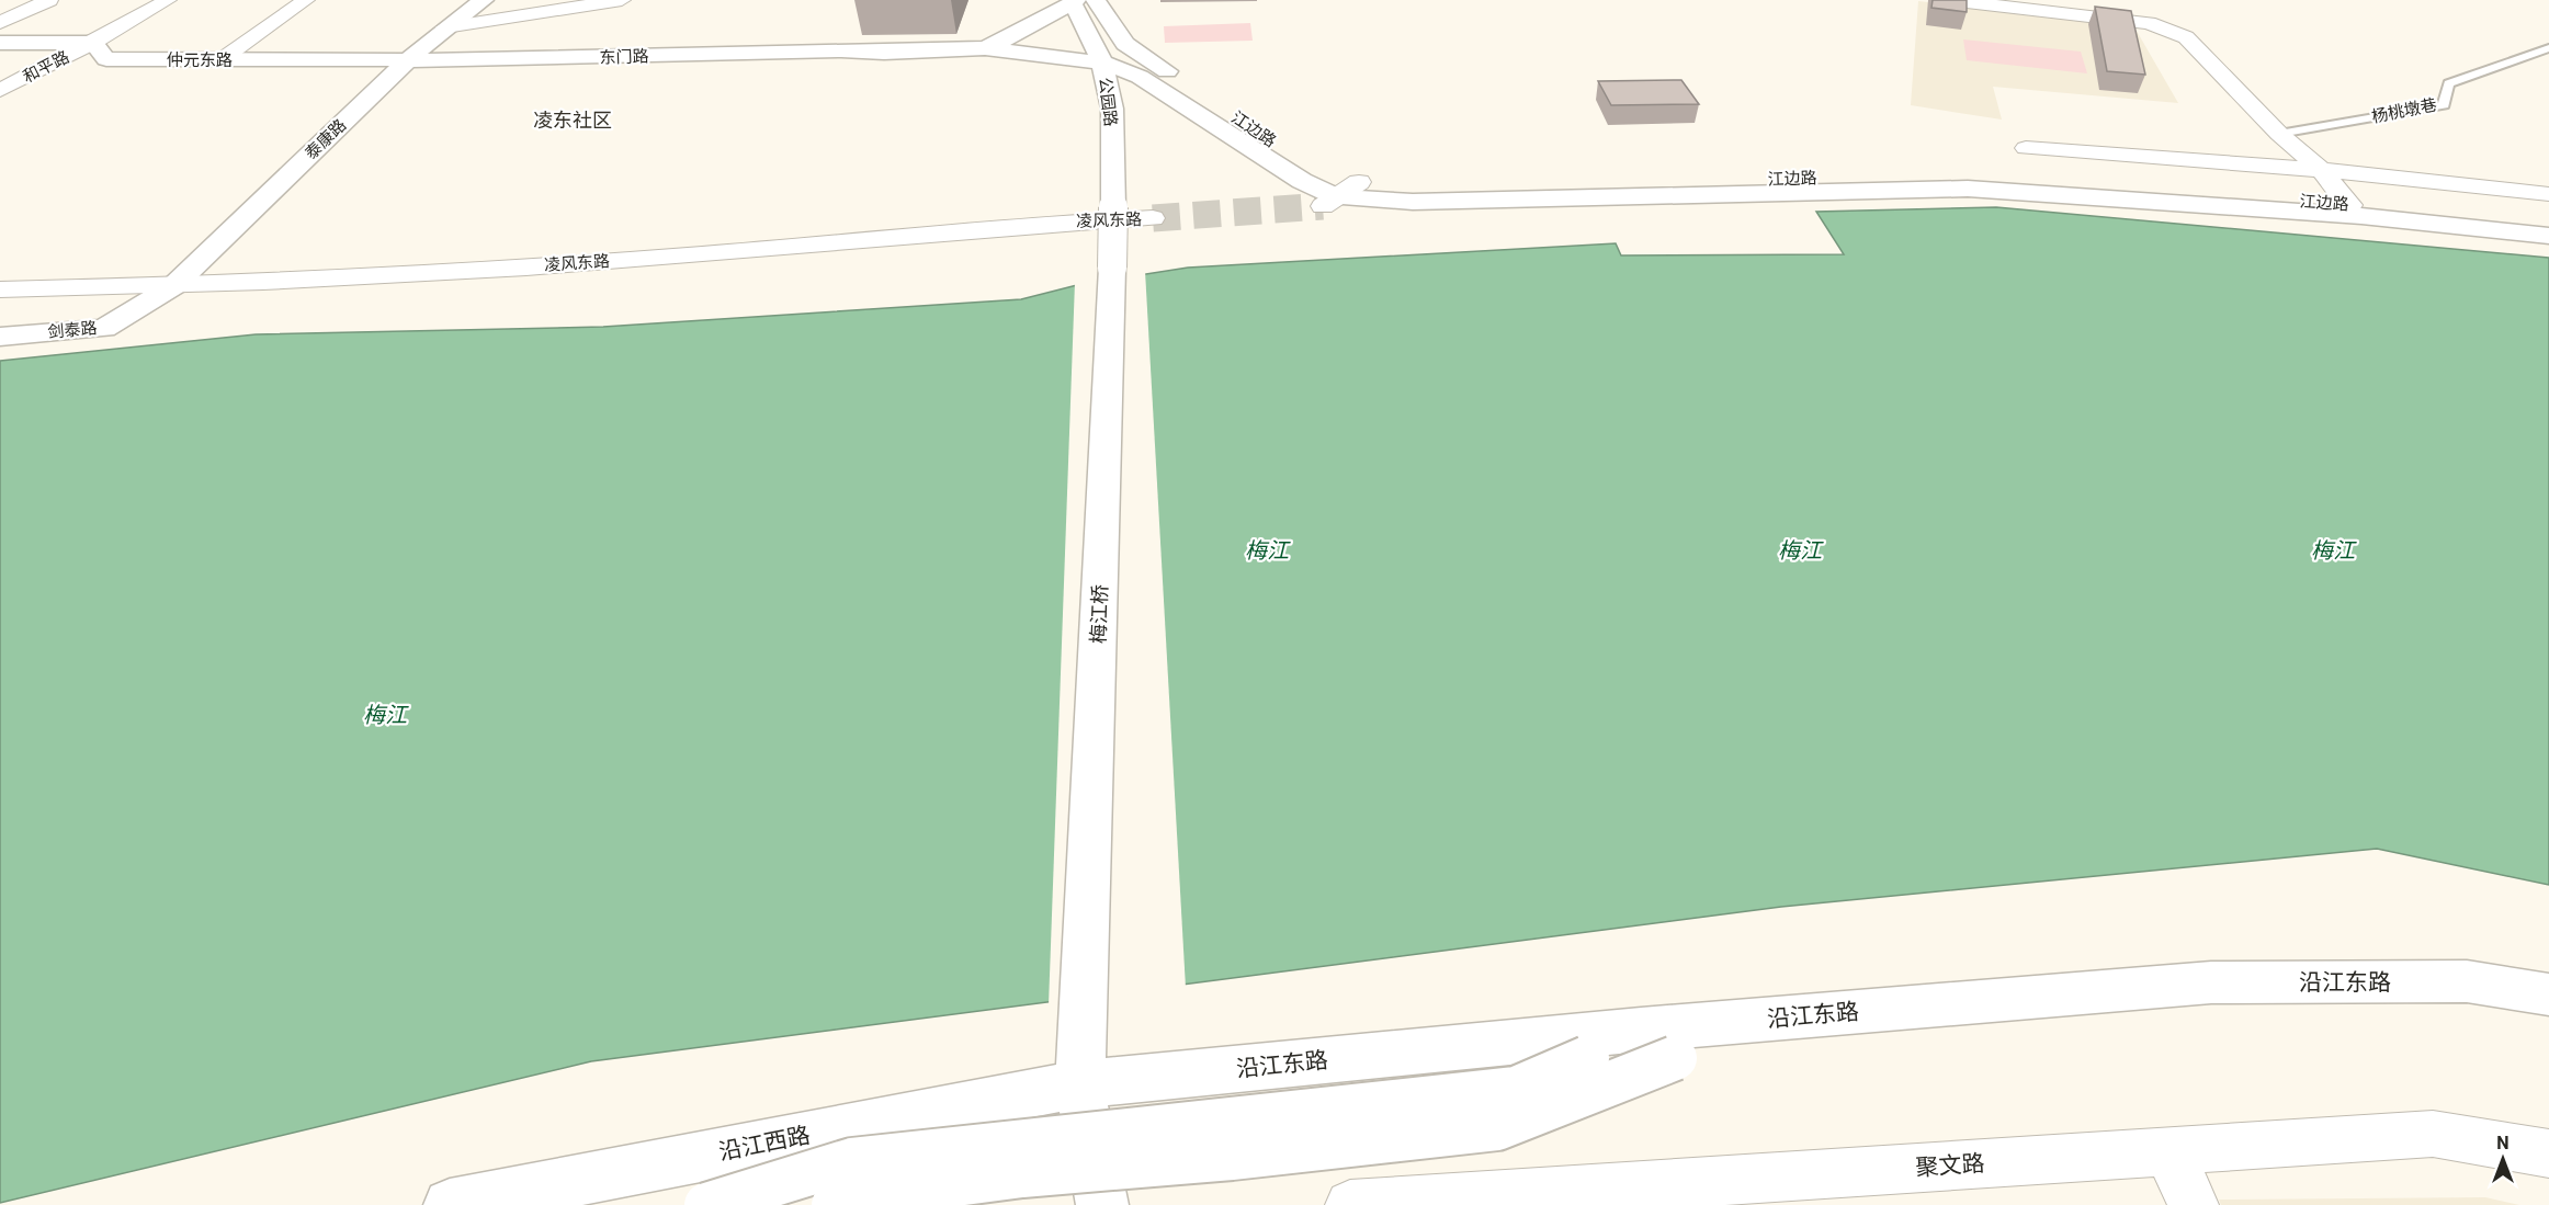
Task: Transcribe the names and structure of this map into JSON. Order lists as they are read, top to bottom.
{
  "streets": {
    "street": [
      "东门路",
      "仲元东路",
      "和平路",
      "公园路",
      "江边路",
      "泰康路",
      "凌风东路",
      "剑泰路",
      "梅江桥",
      "沿江东路",
      "沿江西路",
      "聚文路"
    ],
    "lane": ["杨桃墩巷"]
  },
  "crossings": [
    ["东门路", "仲元东路"],
    ["东门路", "公园路"],
    ["东门路", "江边路"],
    ["东门路", "泰康路"],
    ["仲元东路", "和平路"],
    ["仲元东路", "泰康路"],
    ["公园路", "江边路"],
    ["公园路", "梅江桥"],
    ["泰康路", "凌风东路"],
    ["泰康路", "剑泰路"],
    ["凌风东路", "剑泰路"],
    ["梅江桥", "沿江东路"],
    ["梅江桥", "沿江西路"],
    ["沿江东路", "沿江西路"]
  ],
  "districts": ["凌东社区"],
  "water": ["梅江"],
  "north": "top"
}
